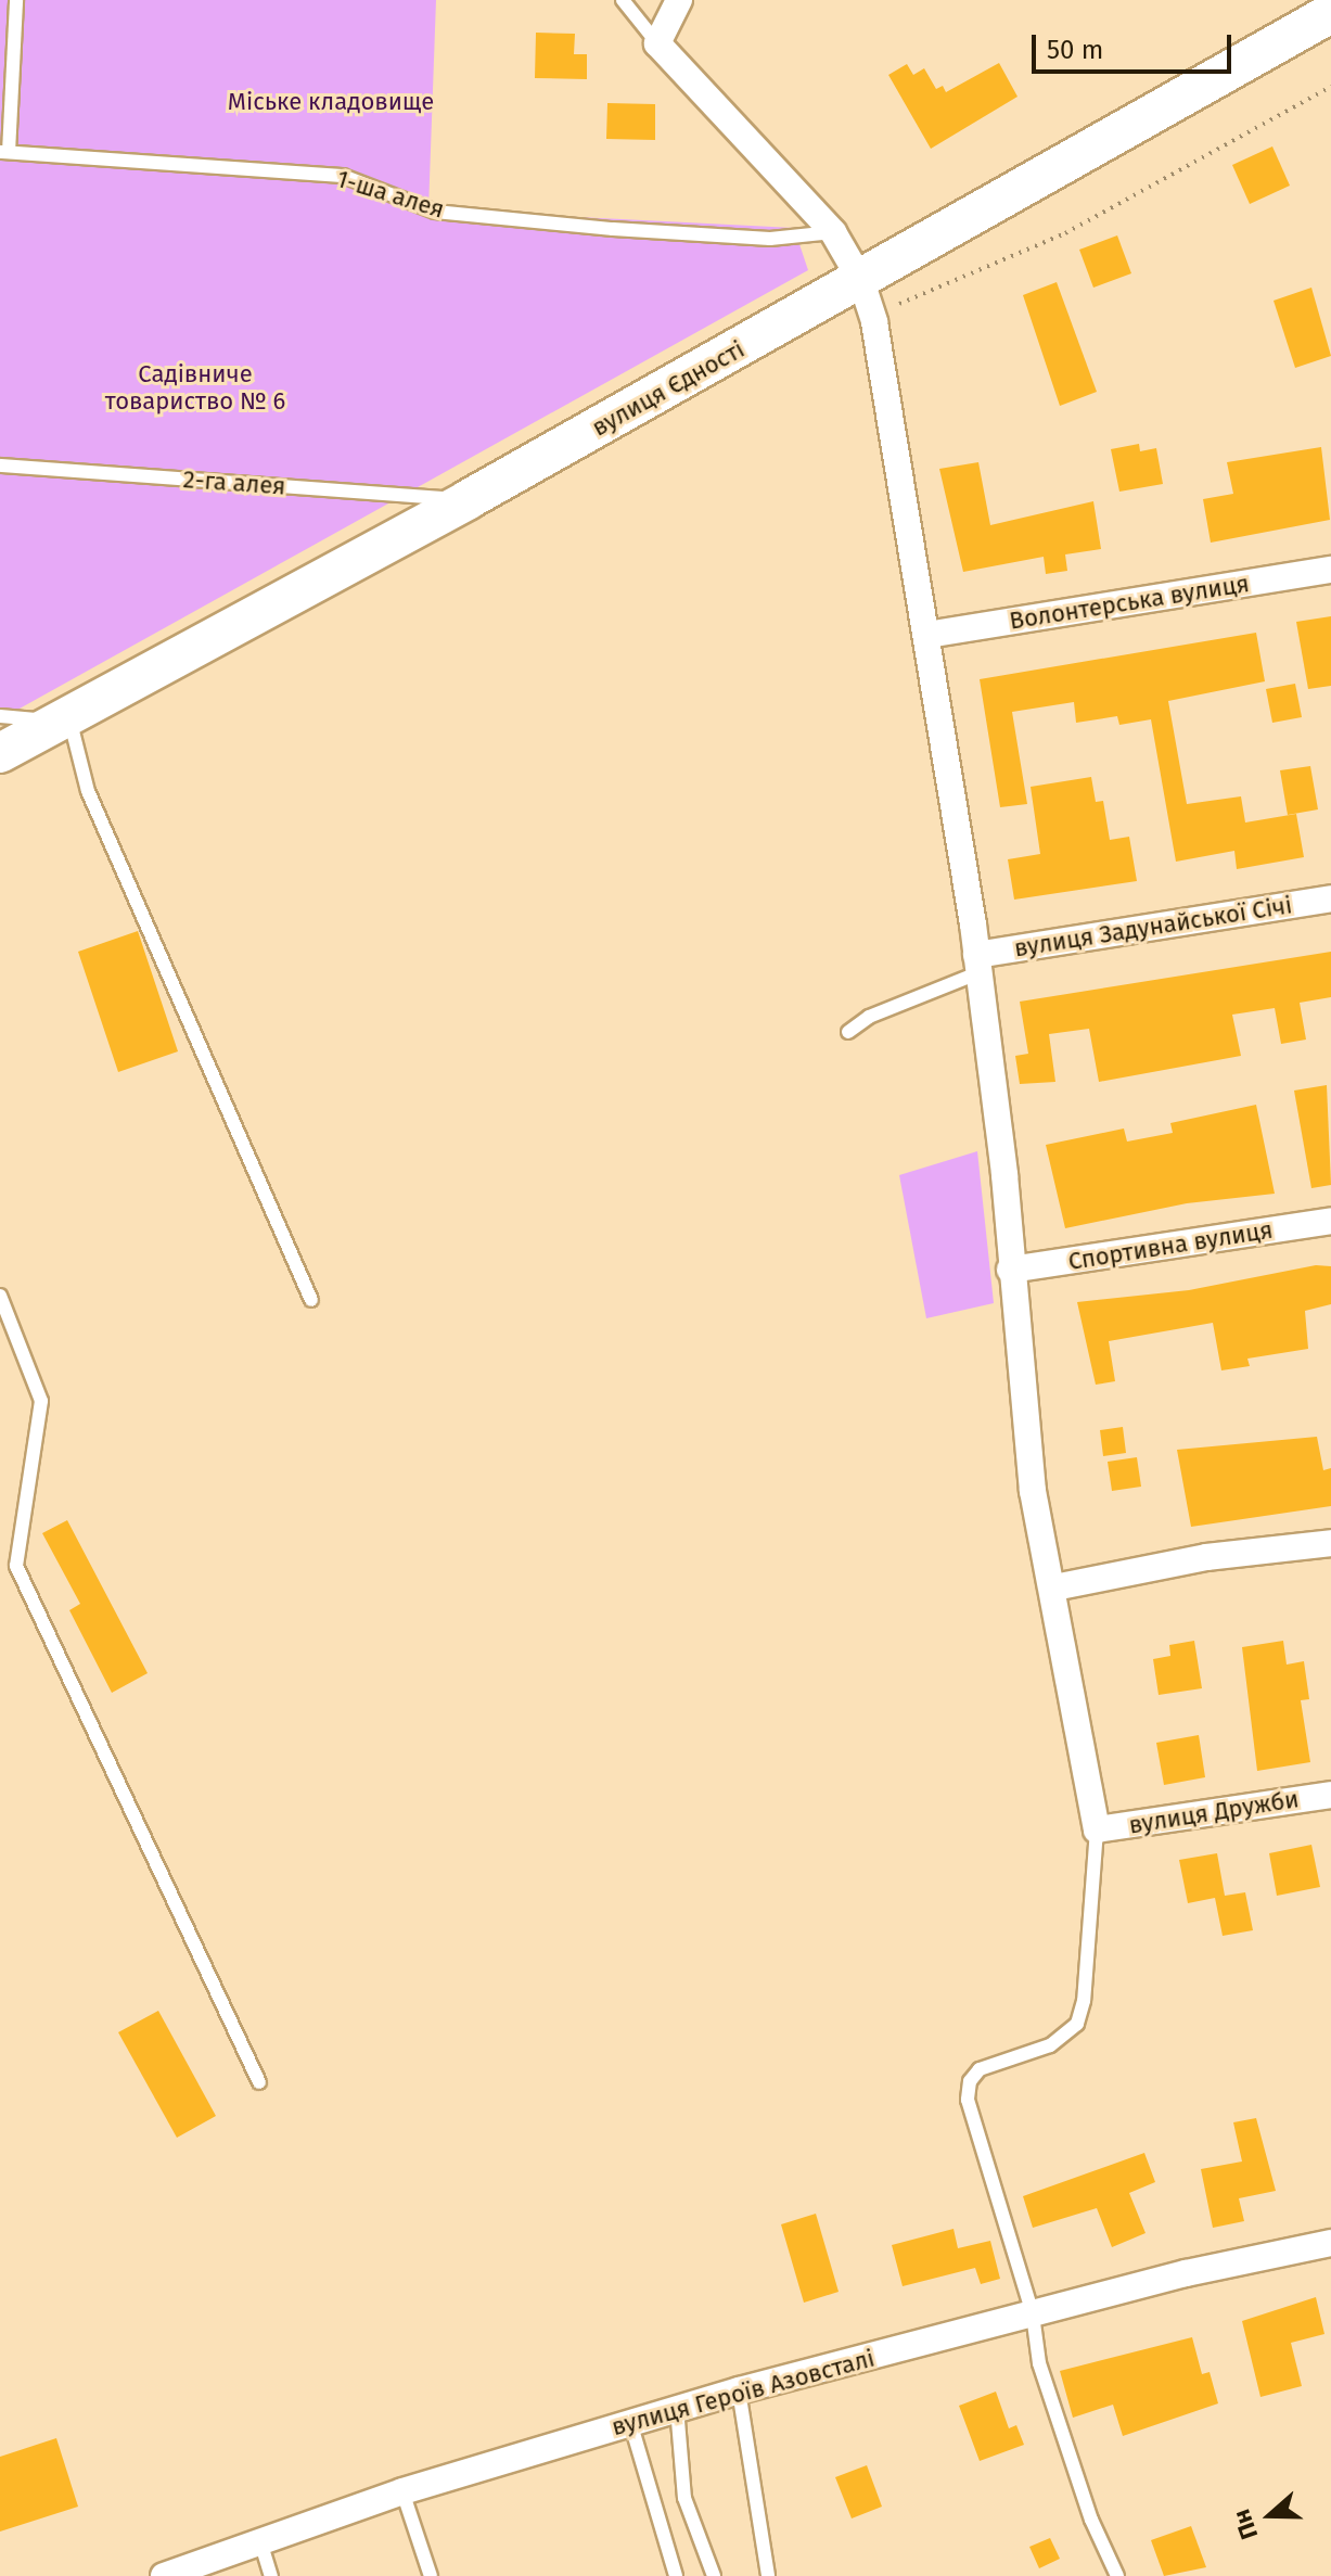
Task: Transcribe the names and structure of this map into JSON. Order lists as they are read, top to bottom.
{
  "streets": {
    "main road": ["вулиця Єдності"],
    "street": [
      "Волонтерська вулиця",
      "вулиця Задунайської Січі",
      "Спортивна вулиця",
      "вулиця Дружби",
      "вулиця Героїв Азовсталі"
    ],
    "lane": ["1-ша алея", "2-га алея"]
  },
  "crossings": [
    ["вулиця Єдності", "2-га алея"]
  ],
  "parks": ["Міське кладовище", "Садівниче товариство № 6"],
  "scale_bar": "50 m",
  "north": "left"
}
